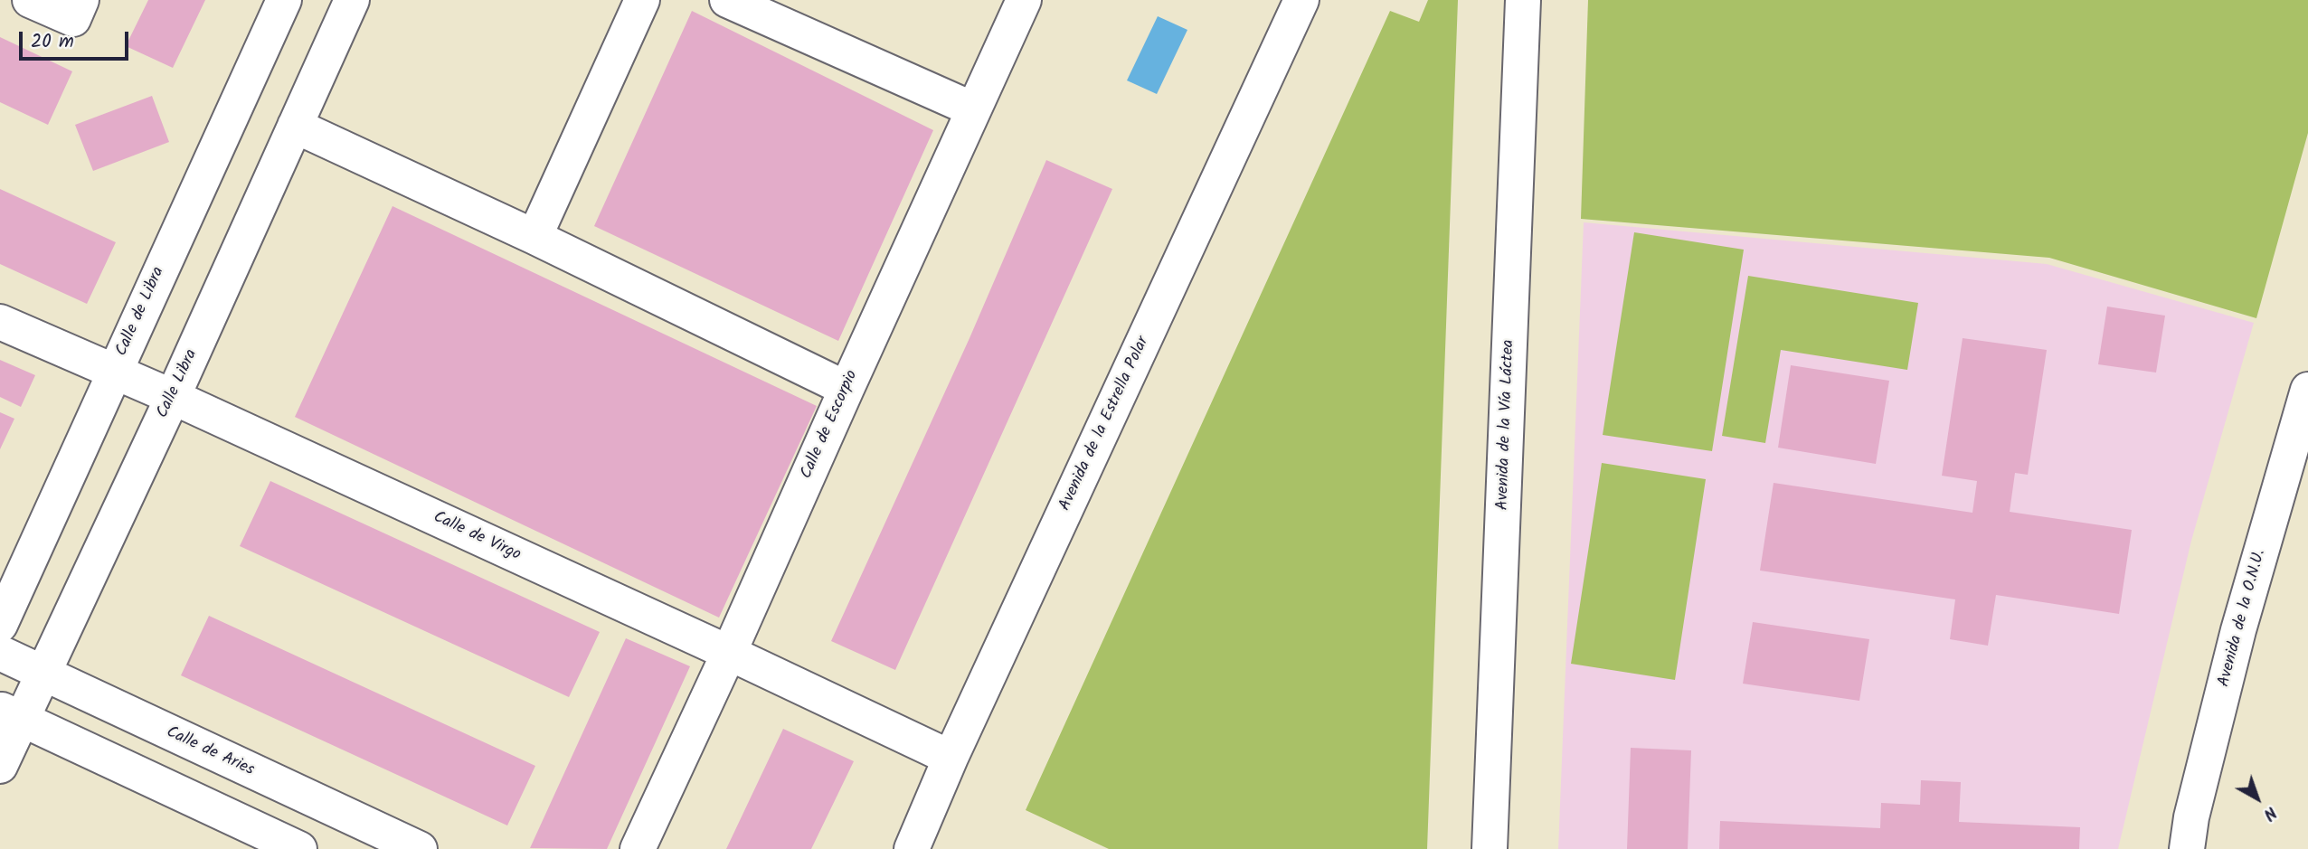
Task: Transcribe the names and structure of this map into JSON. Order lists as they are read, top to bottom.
{
  "streets": {
    "street": [
      "Calle de Libra",
      "Calle Libra",
      "Avenida de la Estrella Polar",
      "Calle de Escorpio",
      "Avenida de la Vía Láctea",
      "Calle de Virgo",
      "Avenida de la O.N.U.",
      "Calle de Aries"
    ]
  },
  "crossings": [
    ["Calle de Libra", "Calle de Virgo"],
    ["Calle Libra", "Calle de Virgo"],
    ["Calle Libra", "Calle de Aries"],
    ["Avenida de la Estrella Polar", "Calle de Virgo"],
    ["Calle de Escorpio", "Calle de Virgo"]
  ],
  "scale_bar": "20 m",
  "north": "bottom right"
}
